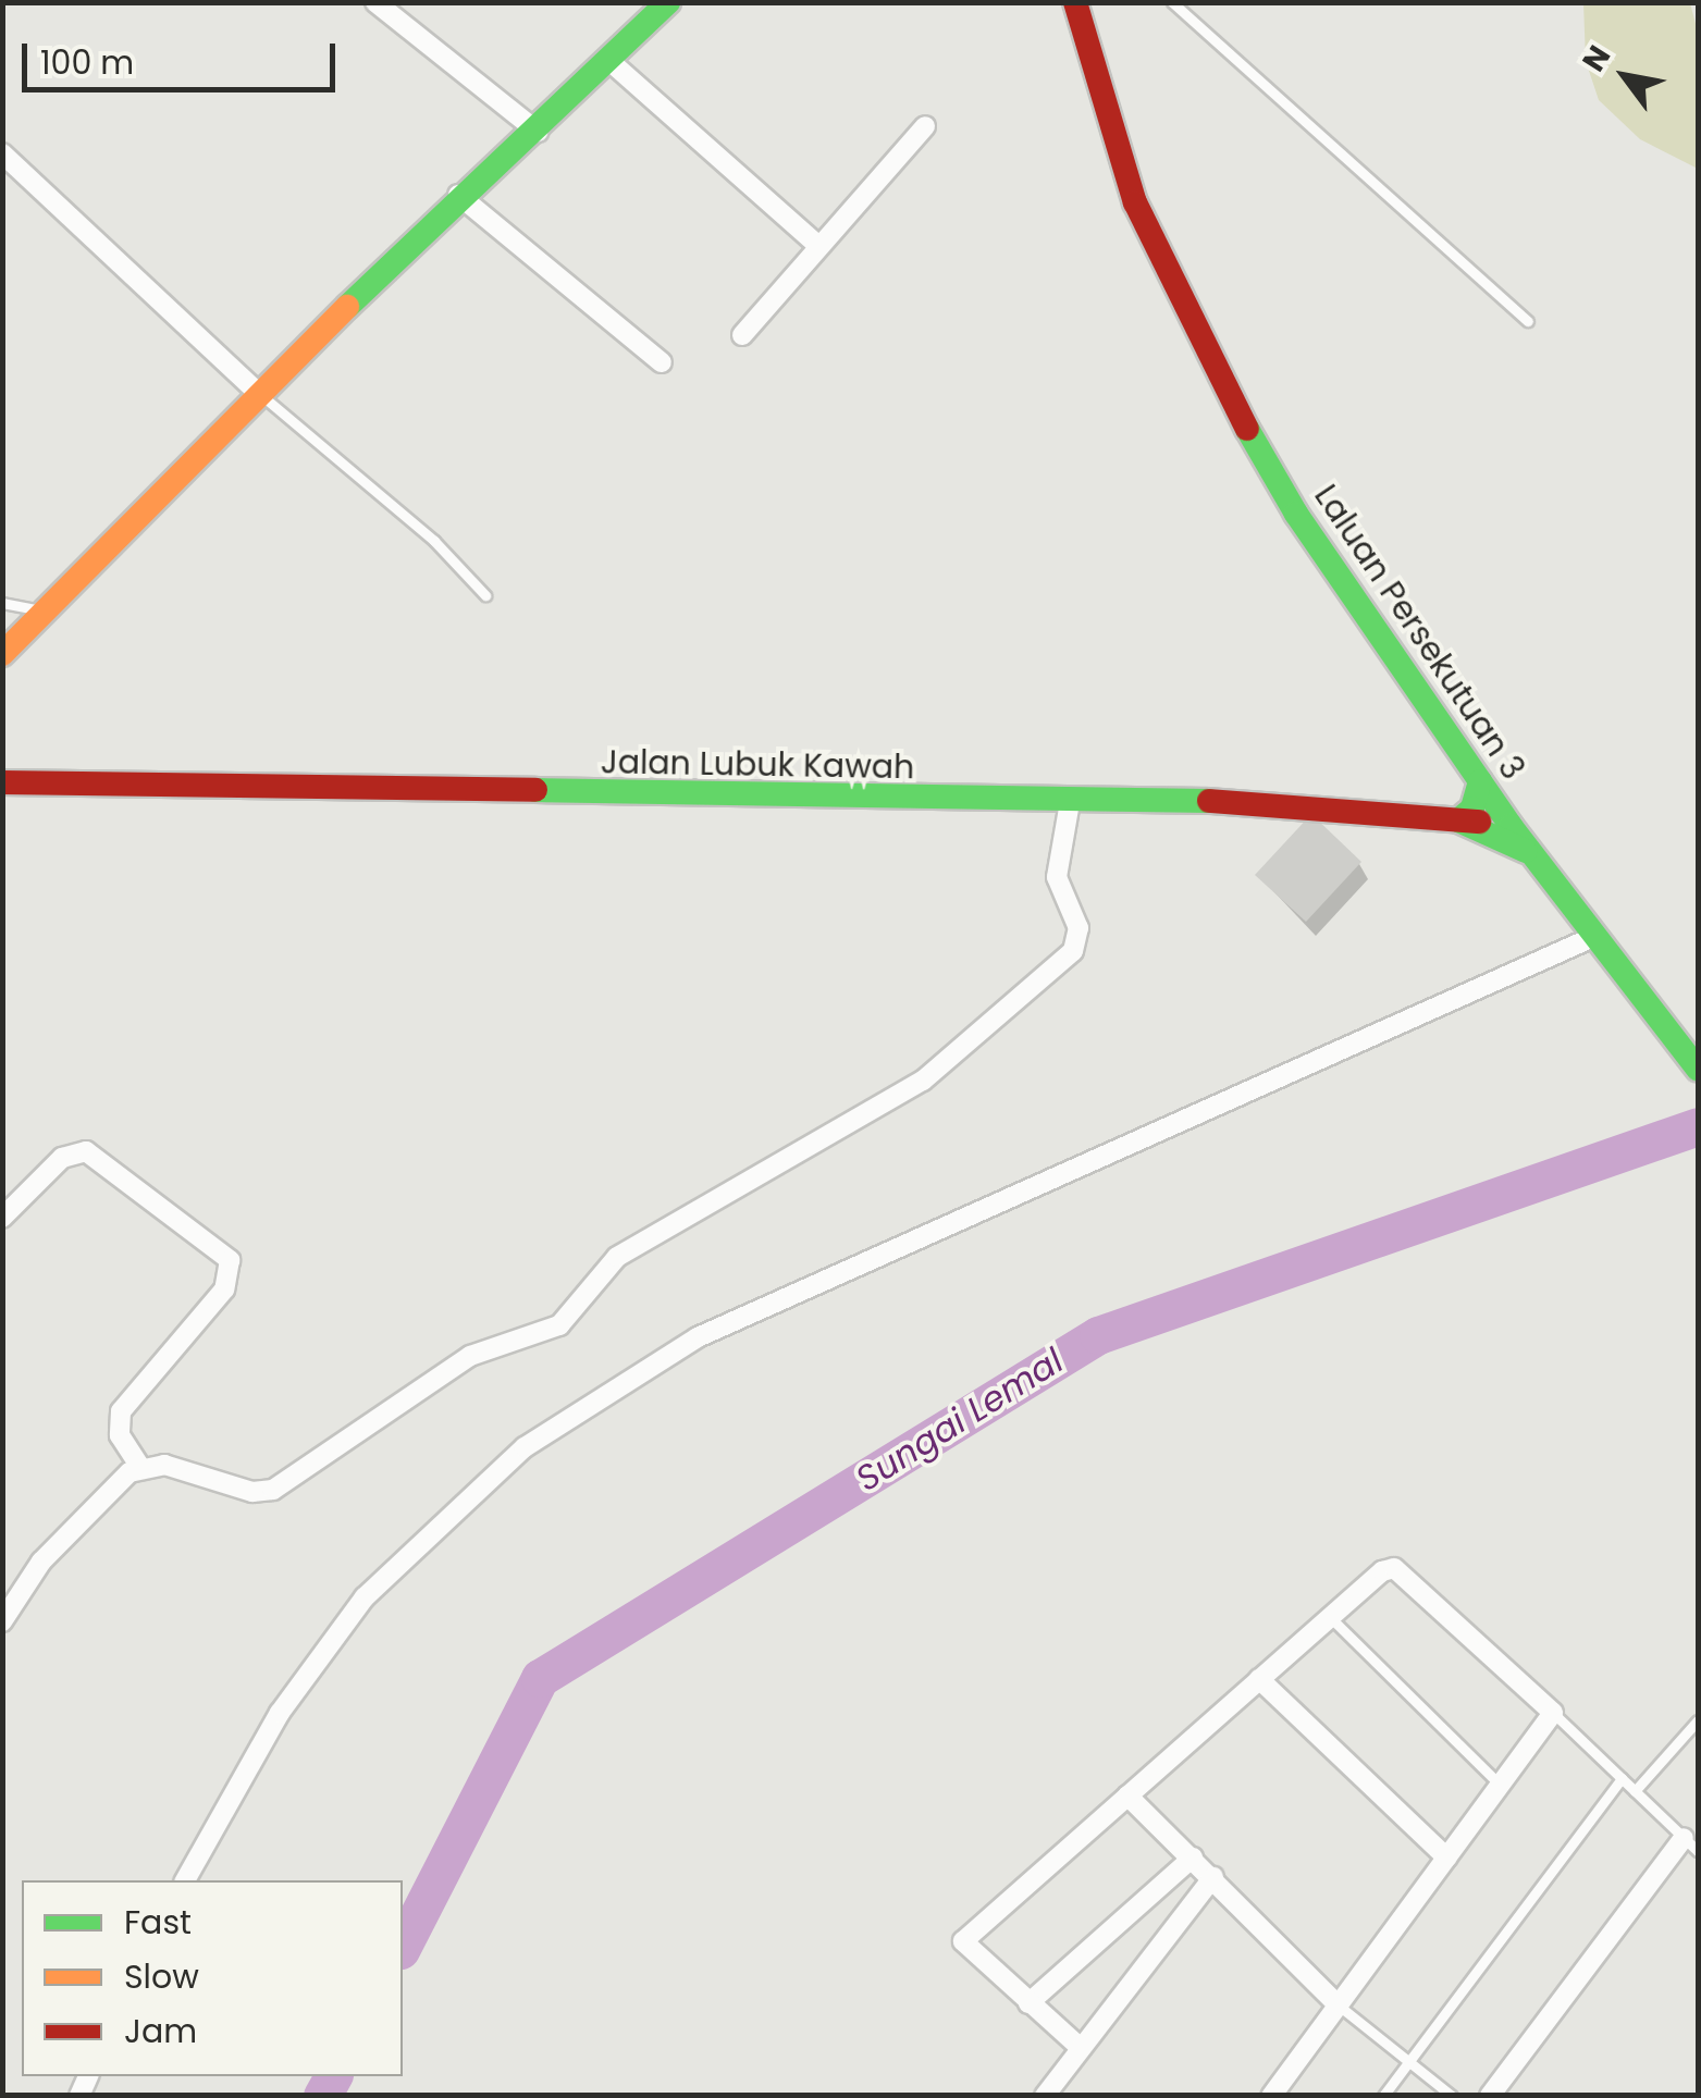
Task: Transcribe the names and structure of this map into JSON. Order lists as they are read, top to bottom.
{
  "streets": {
    "main road": ["Laluan Persekutuan 3", "Jalan Lubuk Kawah"]
  },
  "crossings": [
    ["Laluan Persekutuan 3", "Jalan Lubuk Kawah"]
  ],
  "water": ["Sungai Lemal"],
  "legend": ["Fast", "Slow", "Jam"],
  "scale_bar": "100 m",
  "north": "top left"
}
